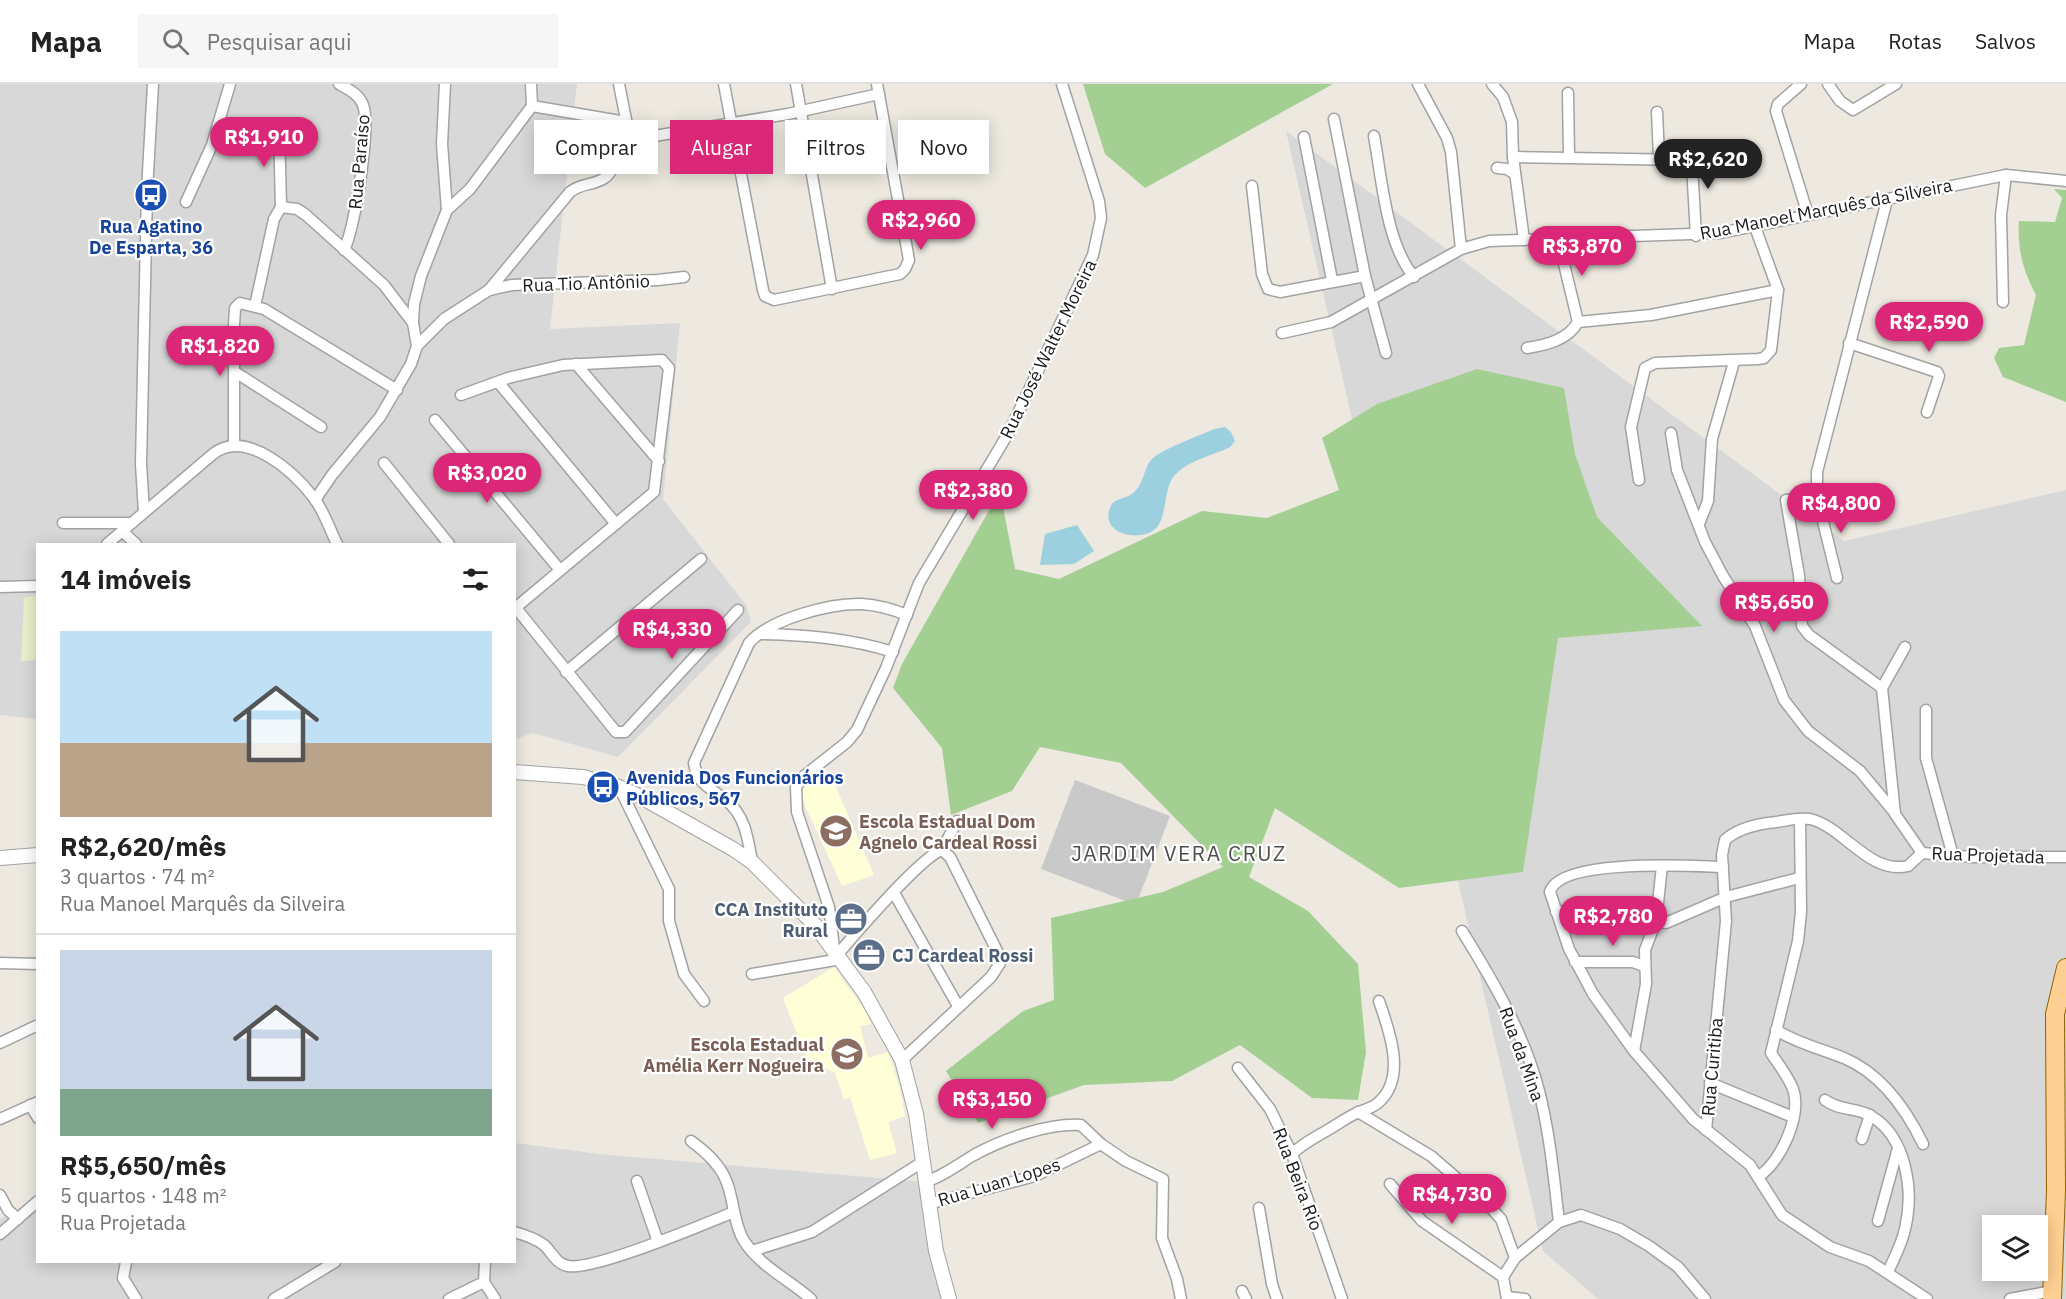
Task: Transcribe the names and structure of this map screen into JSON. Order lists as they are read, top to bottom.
{
  "streets": {
    "street": [
      "Rua Paraíso",
      "Rua Manoel Marquês da Silveira",
      "Rua Tio Antônio",
      "Rua José Walter Moreira",
      "Rua Projetada",
      "Rua da Mina",
      "Rua Curitiba",
      "Rua Beira Rio",
      "Rua Luan Lopes"
    ]
  },
  "districts": ["JARDIM VERA CRUZ"],
  "places": {
    "bus stop": ["Rua Agatino De Esparta, 36", "Avenida Dos Funcionários Públicos, 567"],
    "school or university": ["Escola Estadual Dom Agnelo Cardeal Rossi", "Escola Estadual Amélia Kerr Nogueira"],
    "office": ["CCA Instituto Rural", "CJ Cardeal Rossi"]
  },
  "page": {
    "header": "Mapa",
    "search": "Pesquisar aqui",
    "nav": ["Mapa", "Rotas", "Salvos"],
    "price": [
      "R$1,910",
      "R$2,620",
      "R$2,960",
      "R$3,870",
      "R$2,590",
      "R$1,820",
      "R$3,020",
      "R$2,380",
      "R$4,800",
      "R$5,650",
      "R$4,330",
      "R$2,780",
      "R$3,150",
      "R$4,730"
    ],
    "chip": [
      "Comprar",
      "Alugar",
      "Filtros",
      "Novo"
    ],
    "heading": "14 imóveis",
    "list": [
      {
        "name": "R$2,620/mês",
        "note": "3 quartos · 74 m² · Rua Manoel Marquês da Silveira"
      },
      {
        "name": "R$5,650/mês",
        "note": "5 quartos · 148 m² · Rua Projetada"
      }
    ]
  }
}
